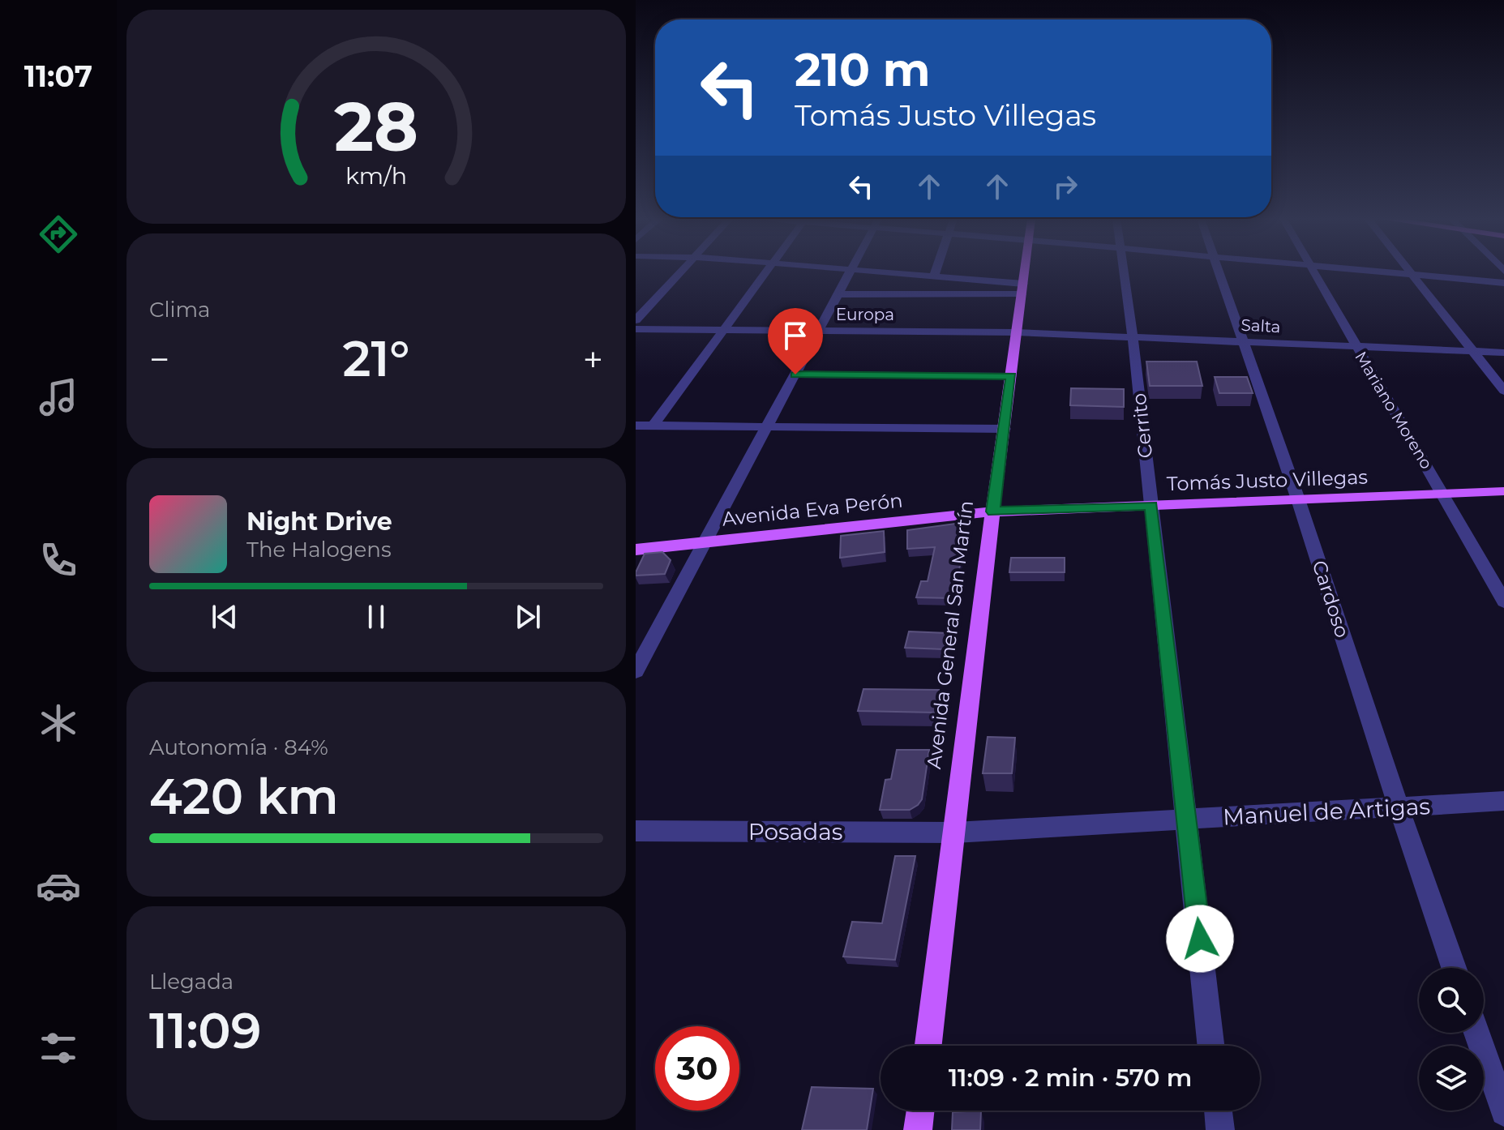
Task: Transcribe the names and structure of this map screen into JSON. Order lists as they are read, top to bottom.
{
  "streets": {
    "main road": ["Tomás Justo Villegas", "Avenida Eva Perón", "Avenida General San Martín"],
    "street": [
      "Europa",
      "Salta",
      "Mariano Moreno",
      "Cerrito",
      "Cardoso",
      "Manuel de Artigas",
      "Posadas"
    ]
  },
  "crossings": [
    ["Europa", "Salta"],
    ["Europa", "Avenida General San Martín"],
    ["Salta", "Mariano Moreno"],
    ["Salta", "Cerrito"],
    ["Salta", "Cardoso"],
    ["Salta", "Avenida General San Martín"],
    ["Mariano Moreno", "Tomás Justo Villegas"],
    ["Cerrito", "Tomás Justo Villegas"],
    ["Cerrito", "Manuel de Artigas"],
    ["Tomás Justo Villegas", "Avenida Eva Perón"],
    ["Tomás Justo Villegas", "Cardoso"],
    ["Tomás Justo Villegas", "Avenida General San Martín"],
    ["Avenida Eva Perón", "Avenida General San Martín"],
    ["Cardoso", "Manuel de Artigas"],
    ["Avenida General San Martín", "Manuel de Artigas"],
    ["Avenida General San Martín", "Posadas"],
    ["Manuel de Artigas", "Posadas"]
  ],
  "page": {
    "tabs": "11:07",
    "turn": ["210 m", "Tomás Justo Villegas"],
    "tile": [
      "Clima",
      ["Autonomía · 84%", "420 km"],
      ["Llegada", "11:09"]
    ],
    "heat": ["−", "21°", "+"],
    "song": ["Night Drive", "The Halogens"],
    "limit": "30",
    "trip": "11:09 · 2 min · 570 m",
    "gauge": ["28", "km/h"]
  }
}
